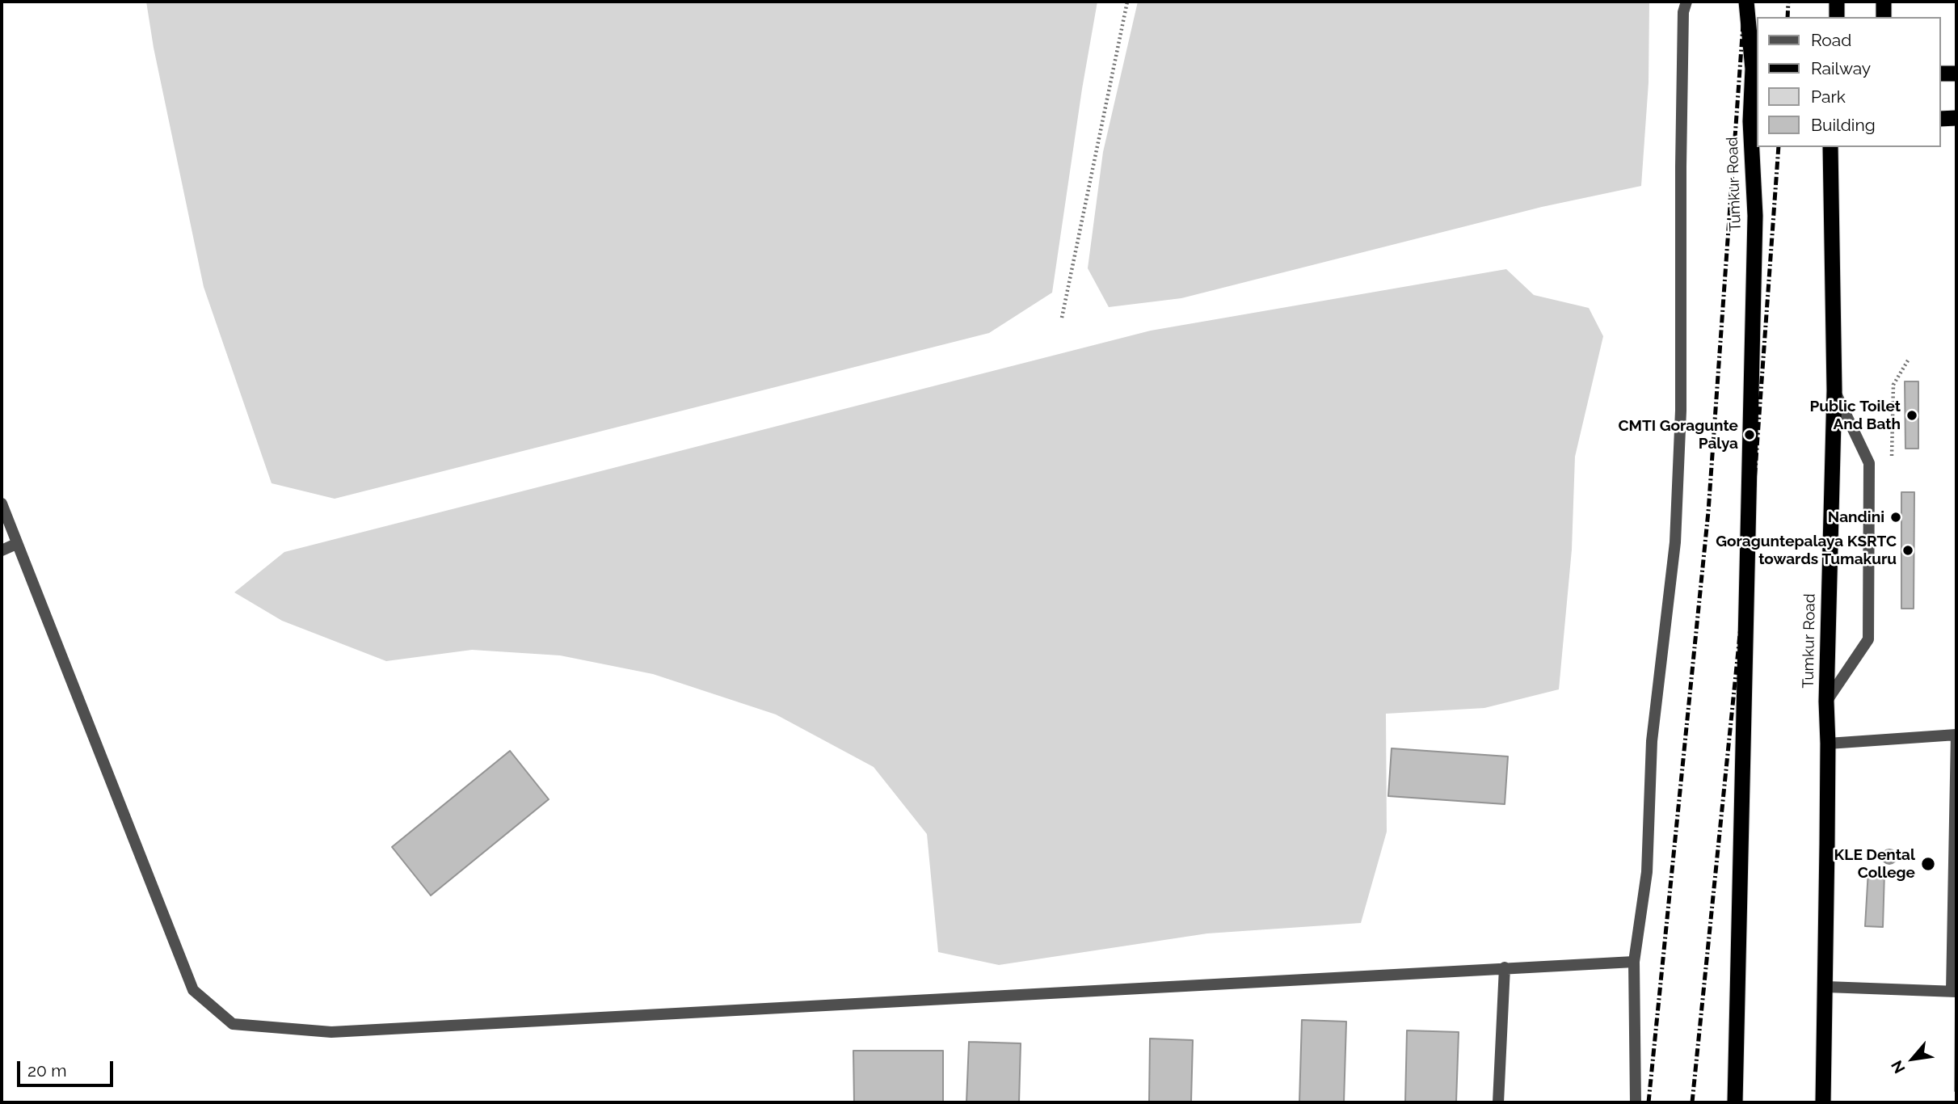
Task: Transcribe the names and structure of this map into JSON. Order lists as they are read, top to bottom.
{
  "streets": {
    "highway": ["Tumkur Road"]
  },
  "places": [
    "Public Toilet And Bath",
    "CMTI Goragunte Palya",
    "Nandini",
    "Goraguntepalaya KSRTC towards Tumakuru",
    "KLE Dental College"
  ],
  "legend": [
    "Road",
    "Railway",
    "Park",
    "Building"
  ],
  "scale_bar": "20 m",
  "north": "bottom left"
}
